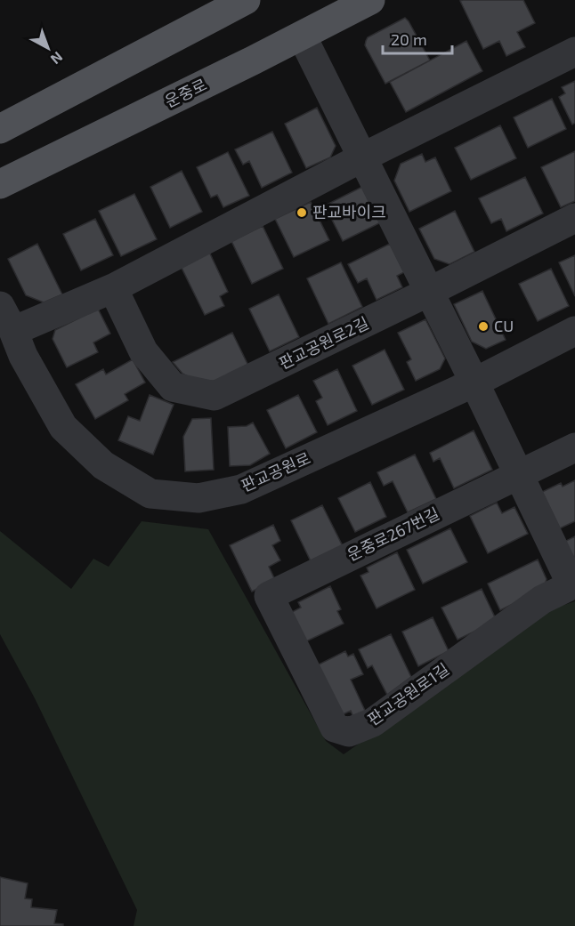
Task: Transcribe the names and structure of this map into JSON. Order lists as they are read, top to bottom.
{
  "streets": {
    "main road": ["운중로"],
    "street": [
      "판교공원로2길",
      "판교공원로",
      "운중로267번길",
      "판교공원로1길"
    ]
  },
  "crossings": [
    ["운중로267번길", "판교공원로1길"]
  ],
  "places": ["판교바이크", "CU"],
  "scale_bar": "20 m",
  "north": "bottom right"
}
